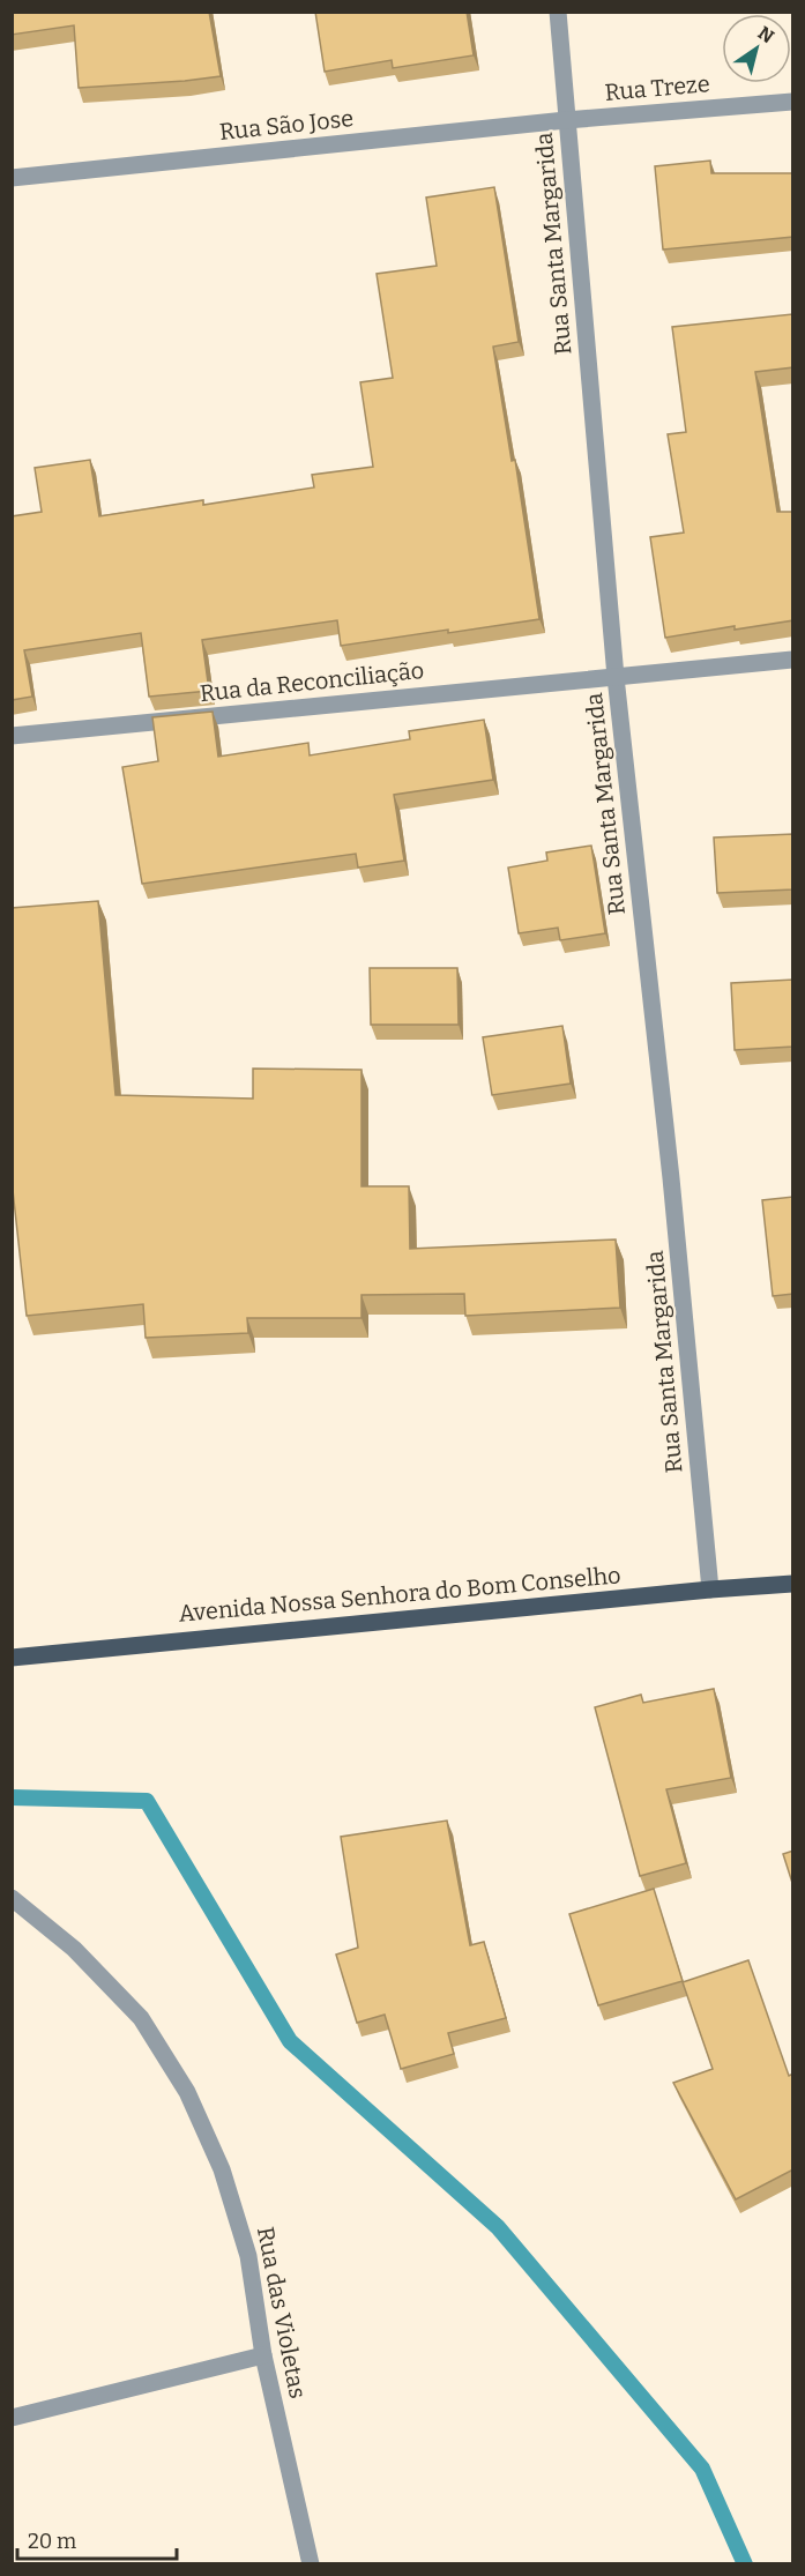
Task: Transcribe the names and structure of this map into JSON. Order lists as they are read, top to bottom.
{
  "streets": {
    "main road": ["Avenida Nossa Senhora do Bom Conselho"],
    "street": [
      "Rua Treze",
      "Rua São Jose",
      "Rua Santa Margarida",
      "Rua da Reconciliação",
      "Rua das Violetas"
    ]
  },
  "crossings": [
    ["Rua Treze", "Rua São Jose"],
    ["Rua Treze", "Rua Santa Margarida"],
    ["Rua São Jose", "Rua Santa Margarida"],
    ["Rua Santa Margarida", "Rua da Reconciliação"],
    ["Rua Santa Margarida", "Avenida Nossa Senhora do Bom Conselho"]
  ],
  "scale_bar": "20 m",
  "north": "top right"
}
